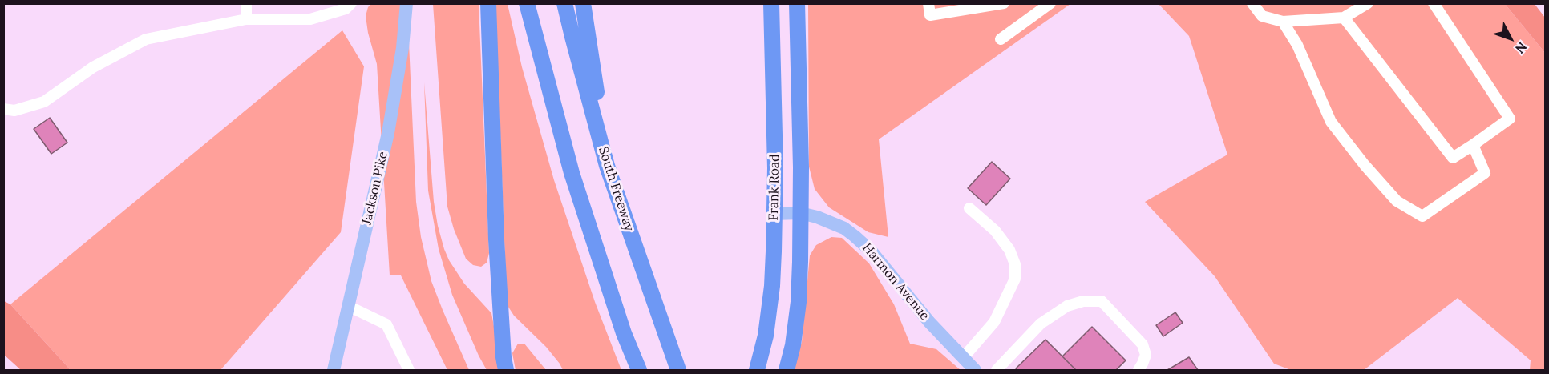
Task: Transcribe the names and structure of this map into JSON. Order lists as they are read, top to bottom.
{
  "streets": {
    "highway": ["Frank Road", "South Freeway"],
    "main road": ["Jackson Pike", "Harmon Avenue"]
  },
  "crossings": [
    ["Frank Road", "Harmon Avenue"]
  ],
  "north": "bottom right"
}
